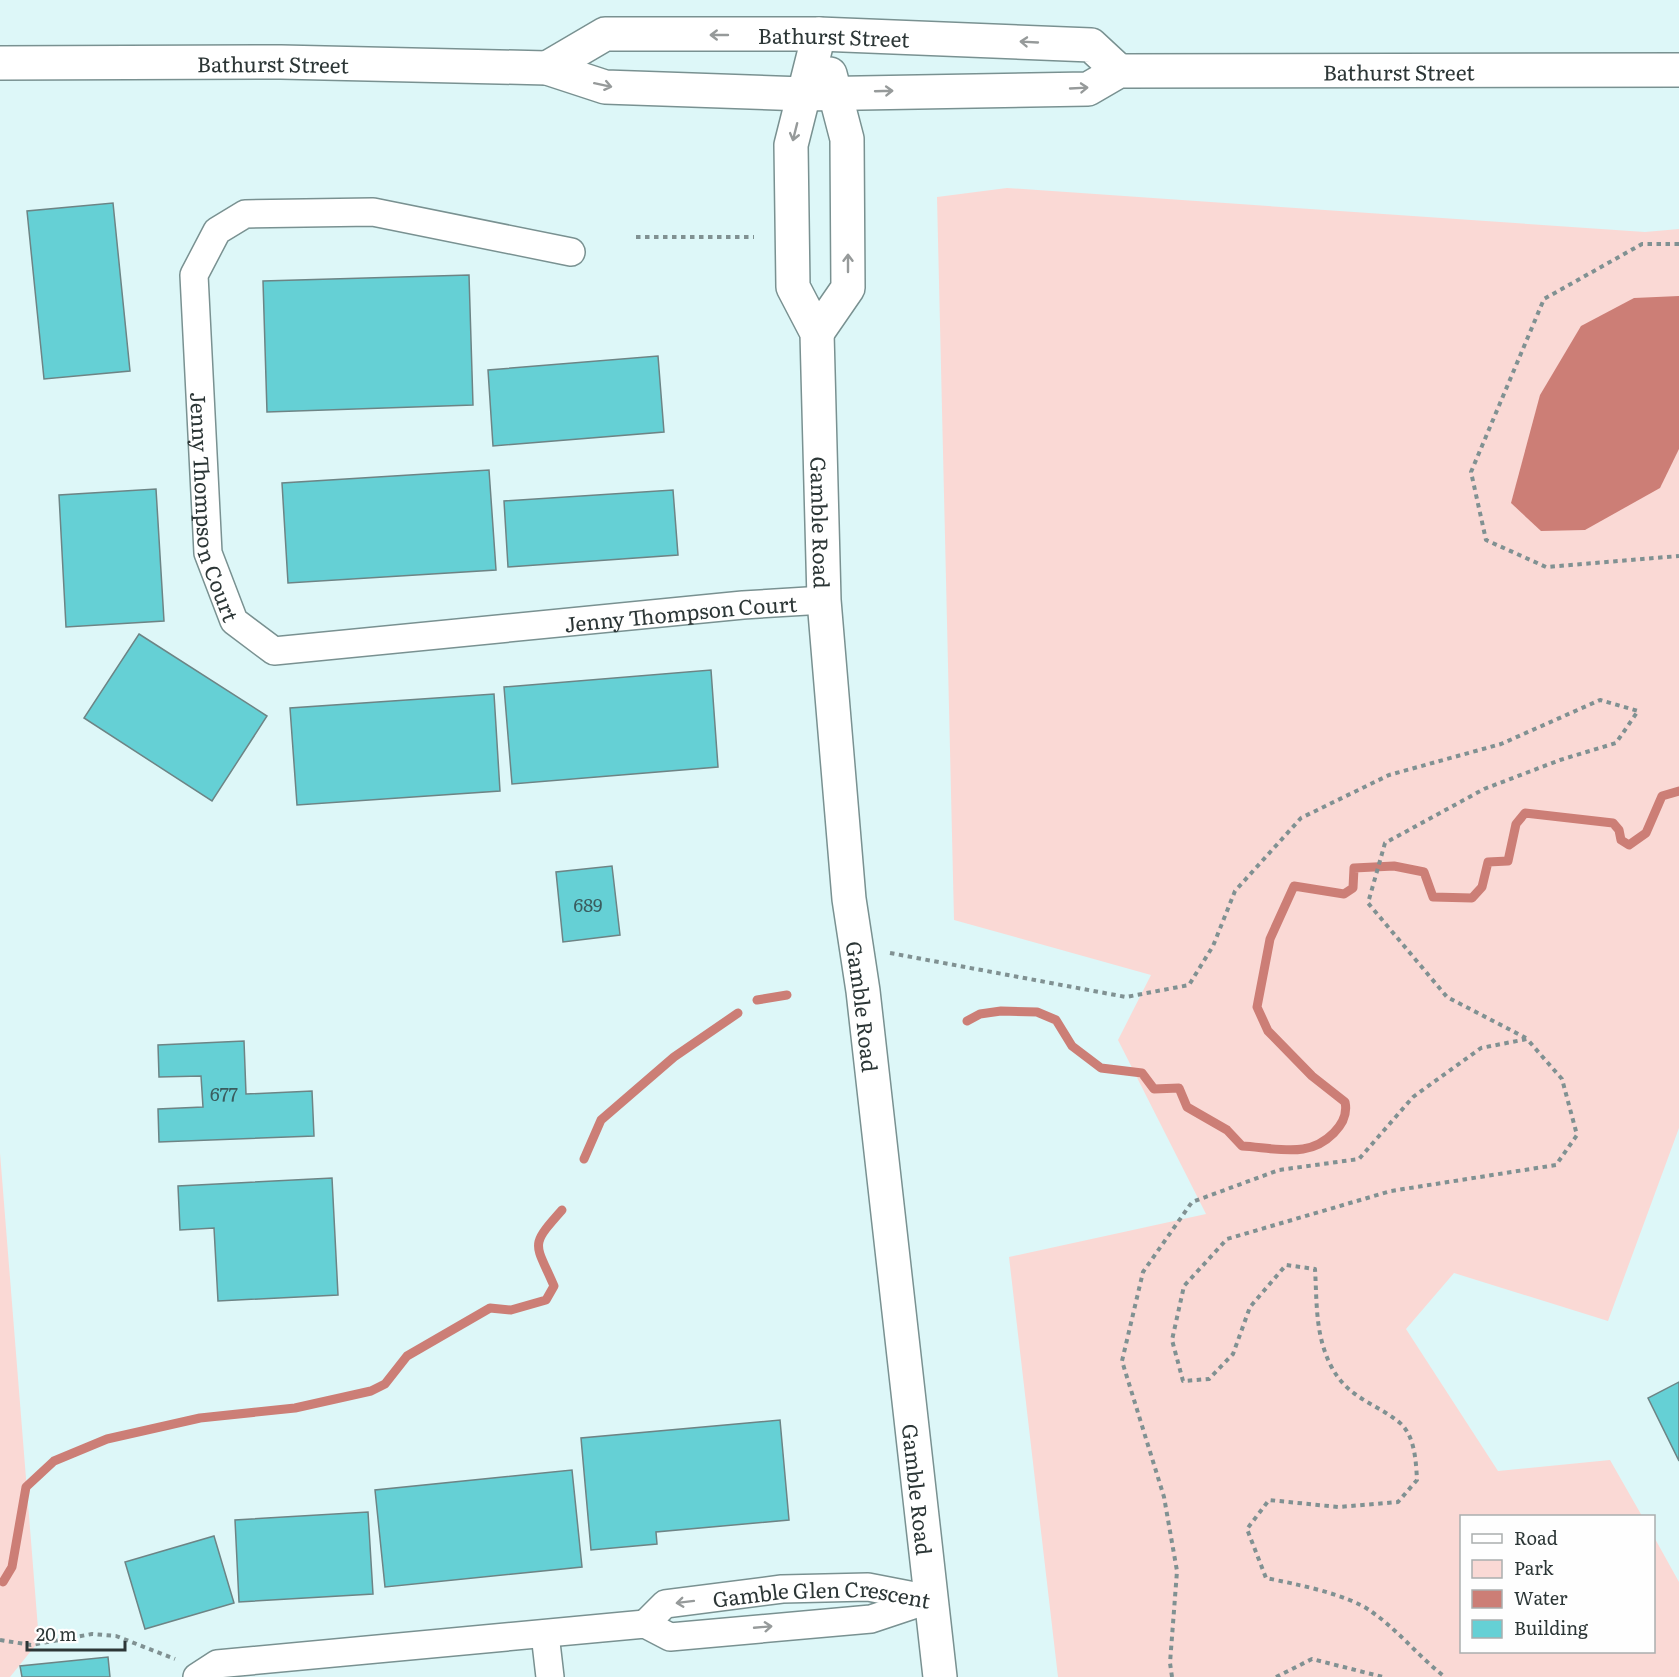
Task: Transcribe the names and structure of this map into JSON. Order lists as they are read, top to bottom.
{
  "streets": {
    "main road": ["Bathurst Street", "Gamble Road"],
    "street": ["Jenny Thompson Court", "Gamble Glen Crescent"]
  },
  "crossings": [
    ["Bathurst Street", "Gamble Road"],
    ["Jenny Thompson Court", "Gamble Road"],
    ["Gamble Road", "Gamble Glen Crescent"]
  ],
  "house_numbers": ["689", "677"],
  "legend": [
    "Road",
    "Park",
    "Water",
    "Building"
  ],
  "scale_bar": "20 m"
}
